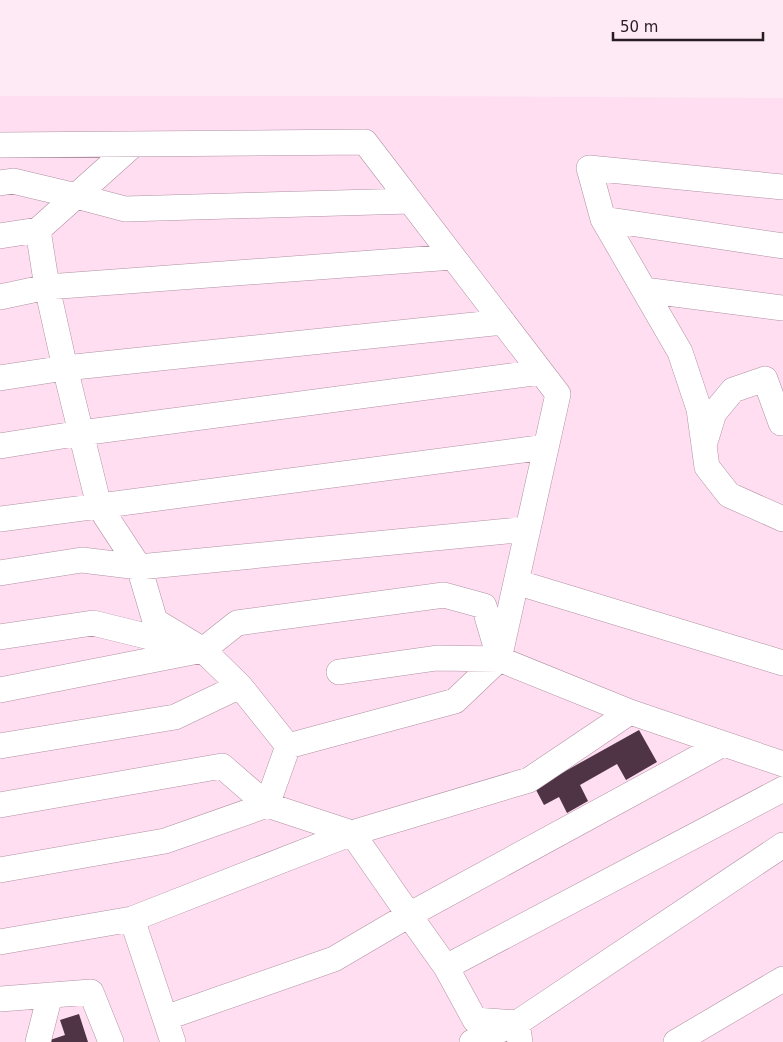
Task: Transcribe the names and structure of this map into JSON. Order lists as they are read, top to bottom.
{
  "scale_bar": "50 m"
}
